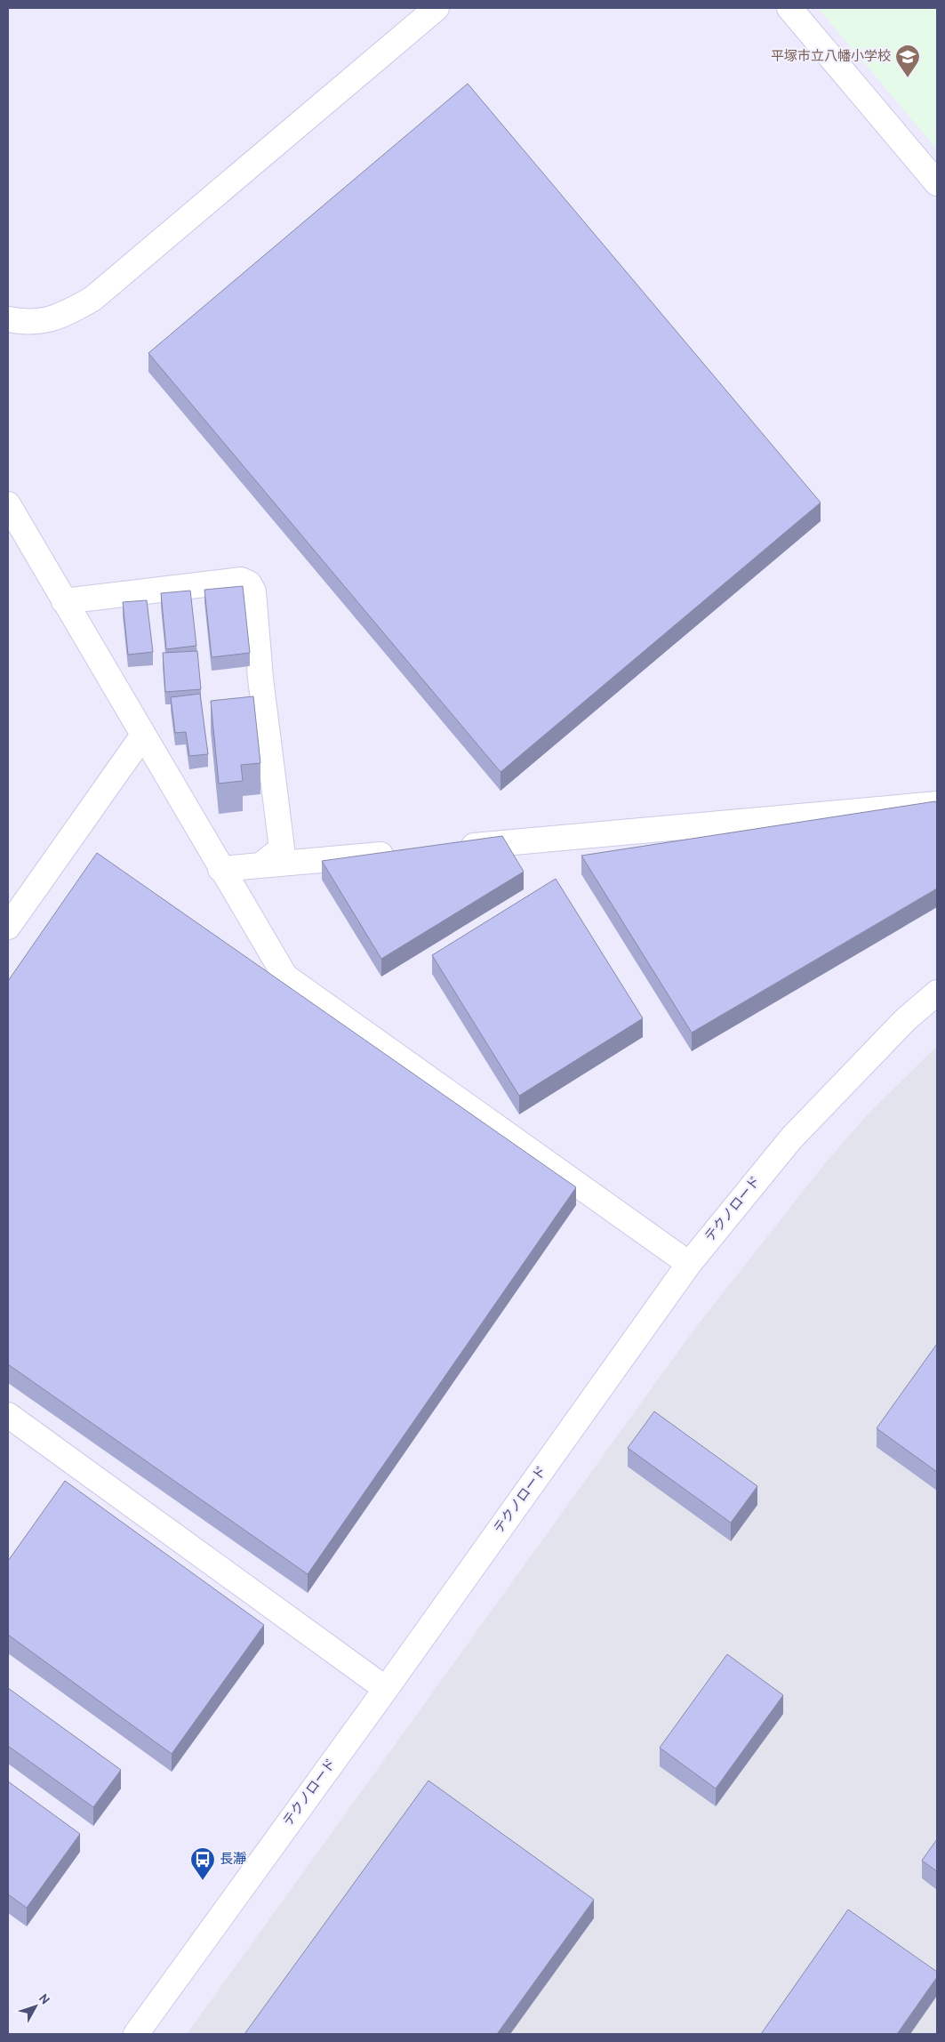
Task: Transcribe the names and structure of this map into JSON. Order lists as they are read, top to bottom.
{
  "streets": {
    "street": ["テクノロード"]
  },
  "places": {
    "school or university": ["平塚市立八幡小学校"],
    "bus stop": ["長瀞"]
  },
  "north": "top right"
}
